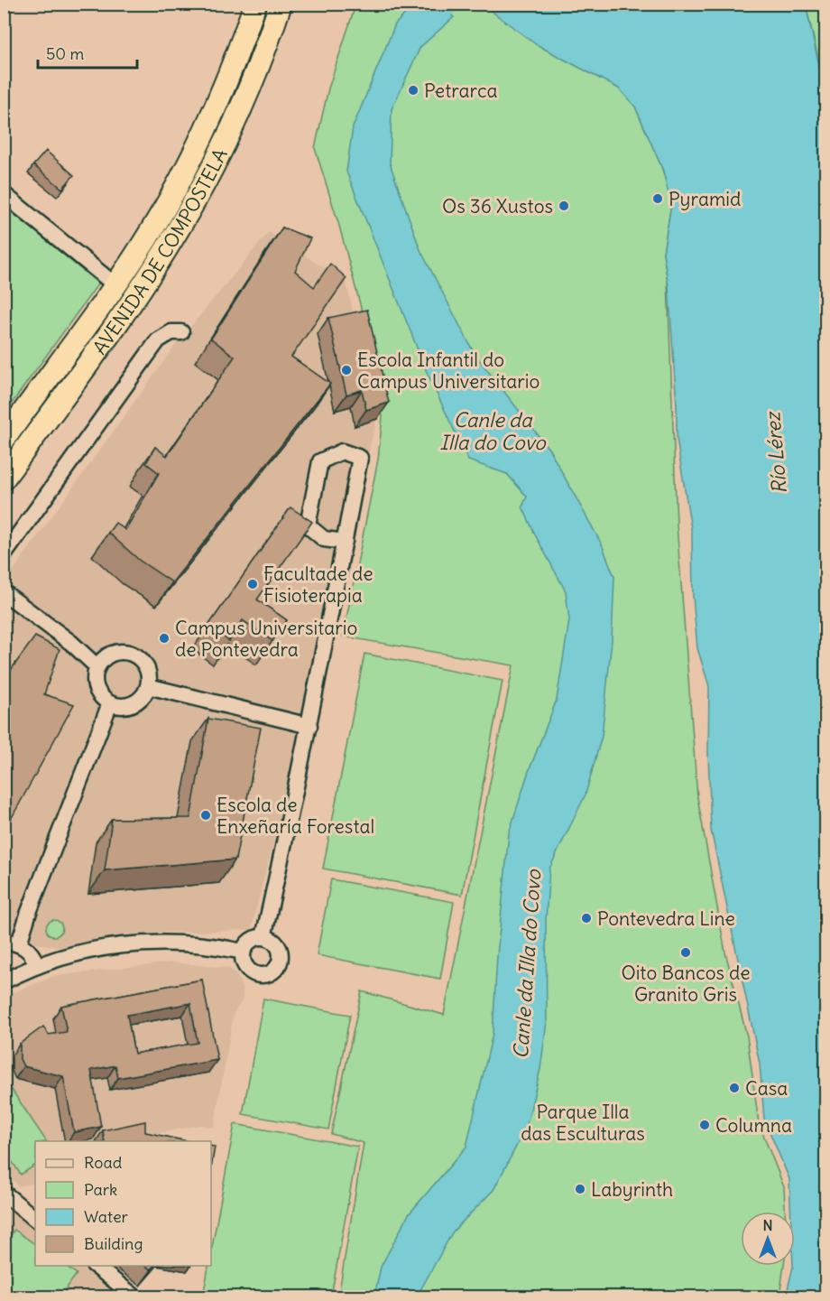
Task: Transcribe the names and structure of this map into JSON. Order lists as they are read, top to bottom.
{
  "streets": {
    "highway": ["AVENIDA DE COMPOSTELA"]
  },
  "water": ["Canle da Illa do Covo", "Río Lérez"],
  "parks": ["Parque Illa das Esculturas"],
  "places": [
    "Petrarca",
    "Pyramid",
    "Os 36 Xustos",
    "Escola Infantil do Campus Universitario",
    "Facultade de Fisioterapia",
    "Campus Universitario de Pontevedra",
    "Escola de Enxeñaría Forestal",
    "Pontevedra Line",
    "Oito Bancos de Granito Gris",
    "Casa",
    "Columna",
    "Labyrinth"
  ],
  "legend": [
    "Road",
    "Park",
    "Water",
    "Building"
  ],
  "scale_bar": "50 m",
  "north": "top"
}
